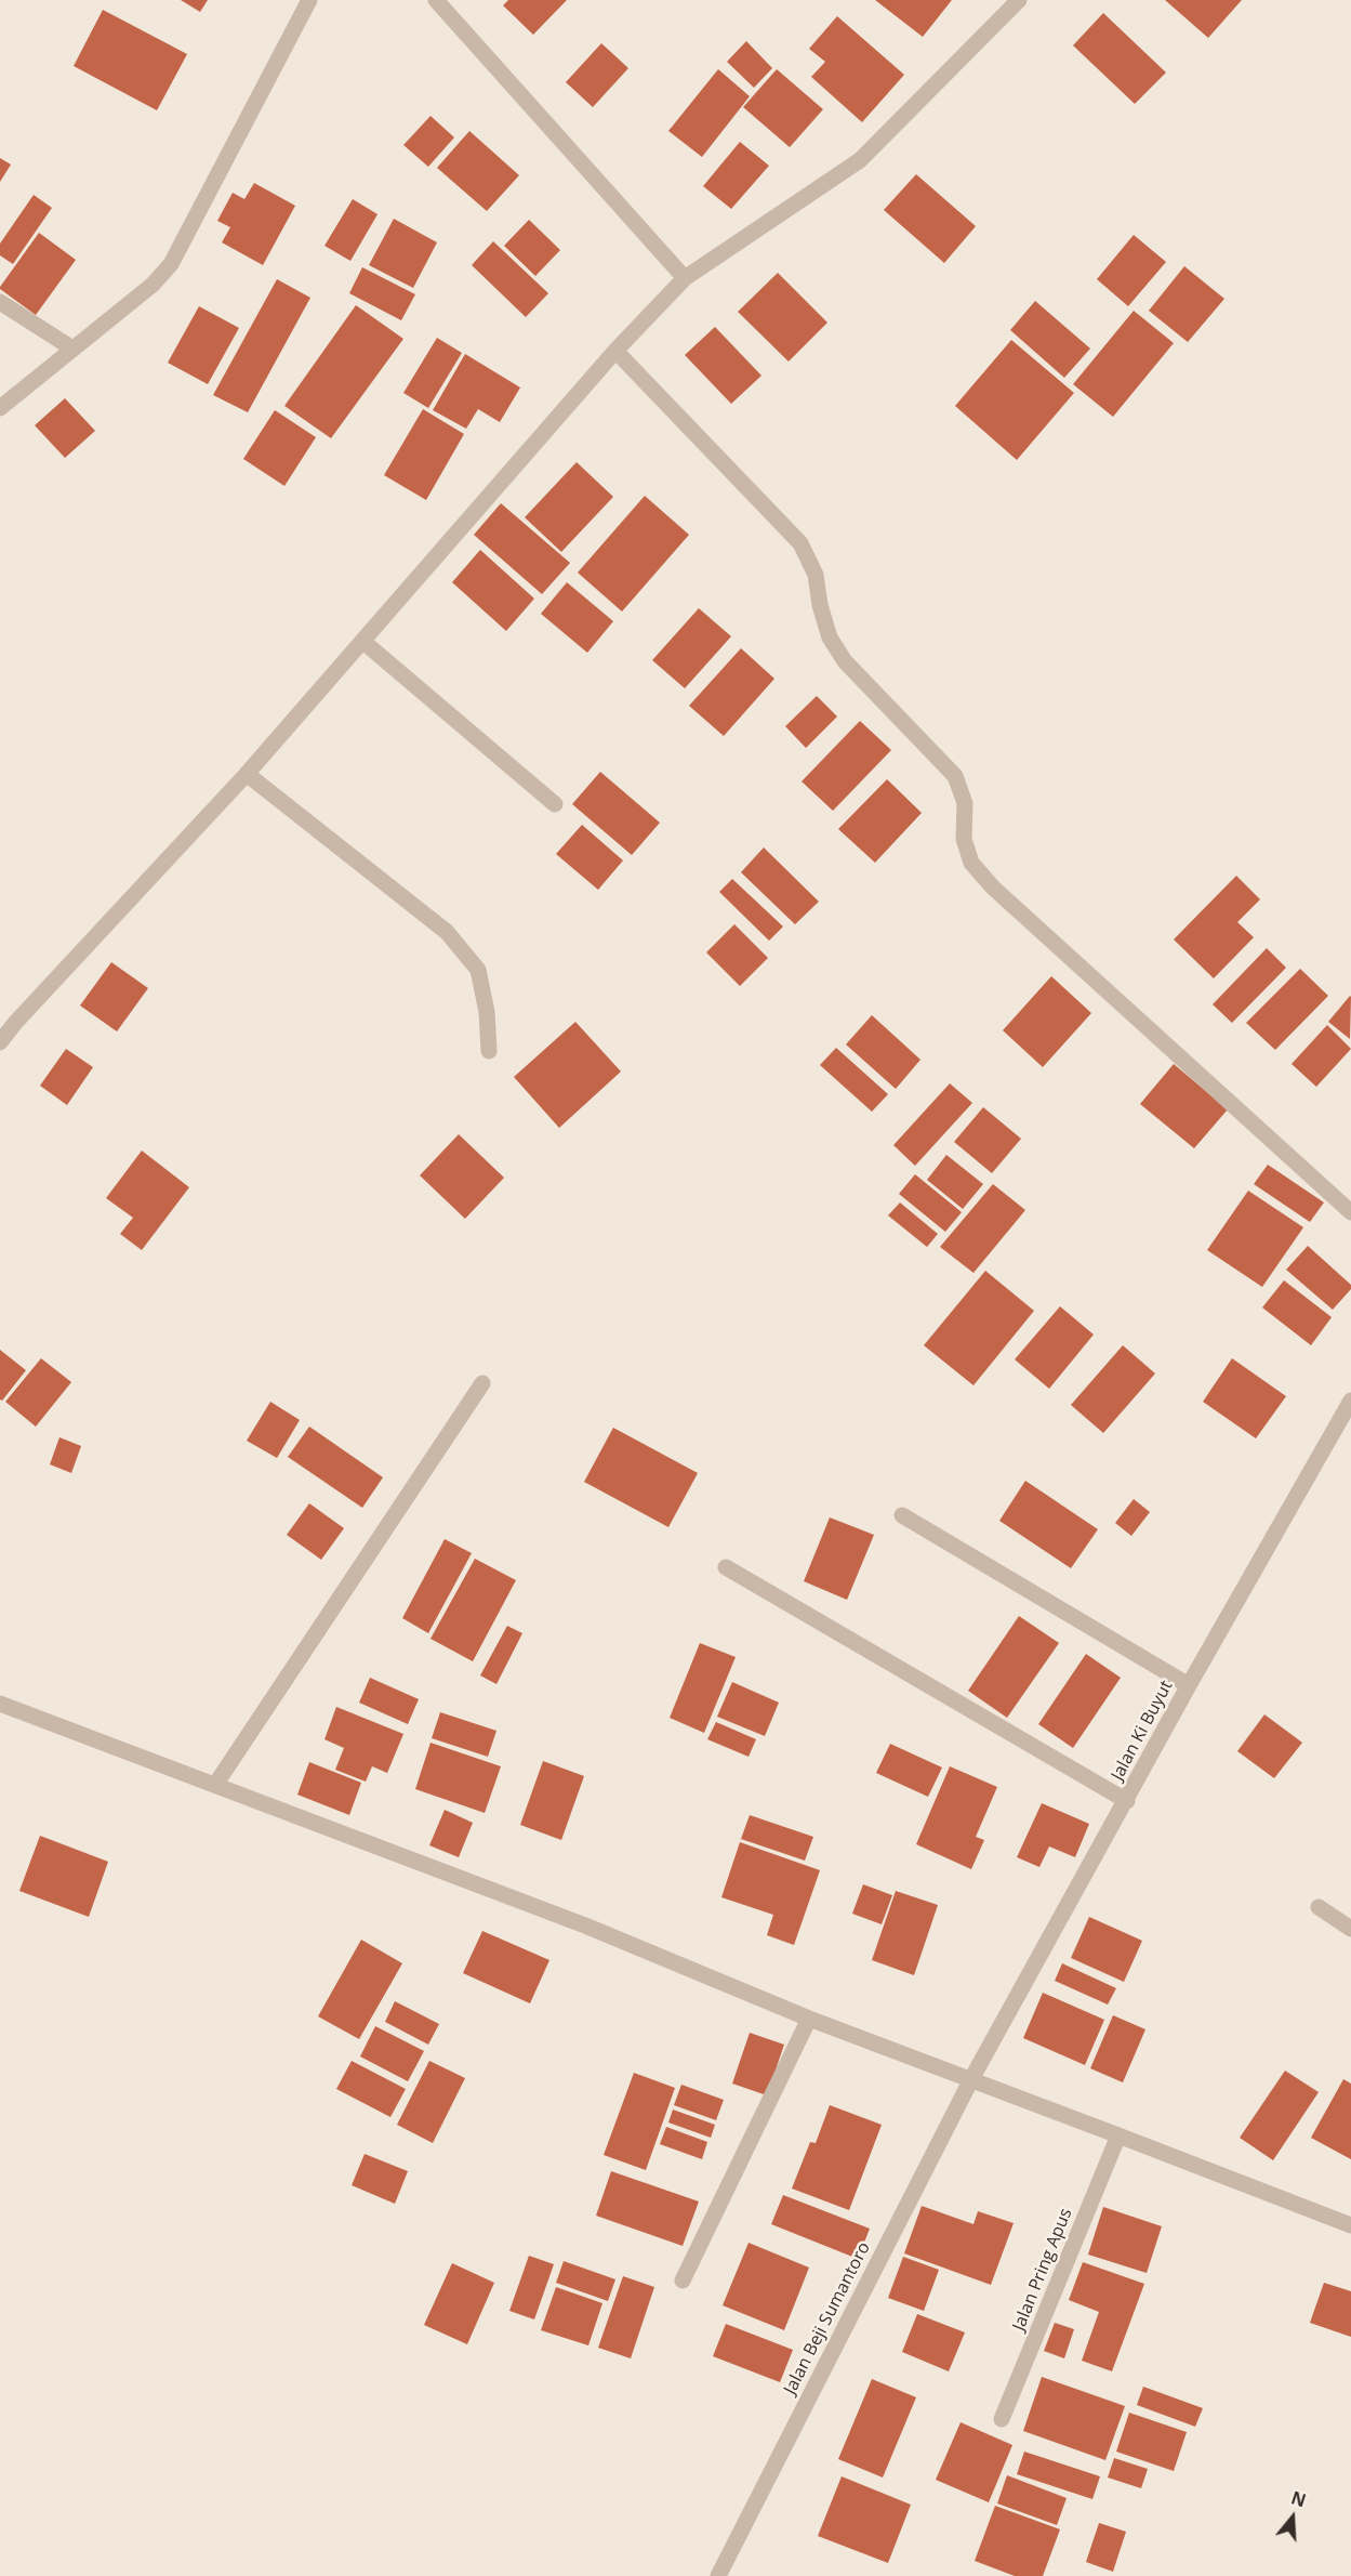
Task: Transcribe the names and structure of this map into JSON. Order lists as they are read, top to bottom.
{
  "streets": {
    "street": ["Jalan Ki Buyut", "Jalan Pring Apus", "Jalan Beji Sumantoro"]
  },
  "crossings": [
    ["Jalan Ki Buyut", "Jalan Beji Sumantoro"]
  ],
  "north": "top"
}
